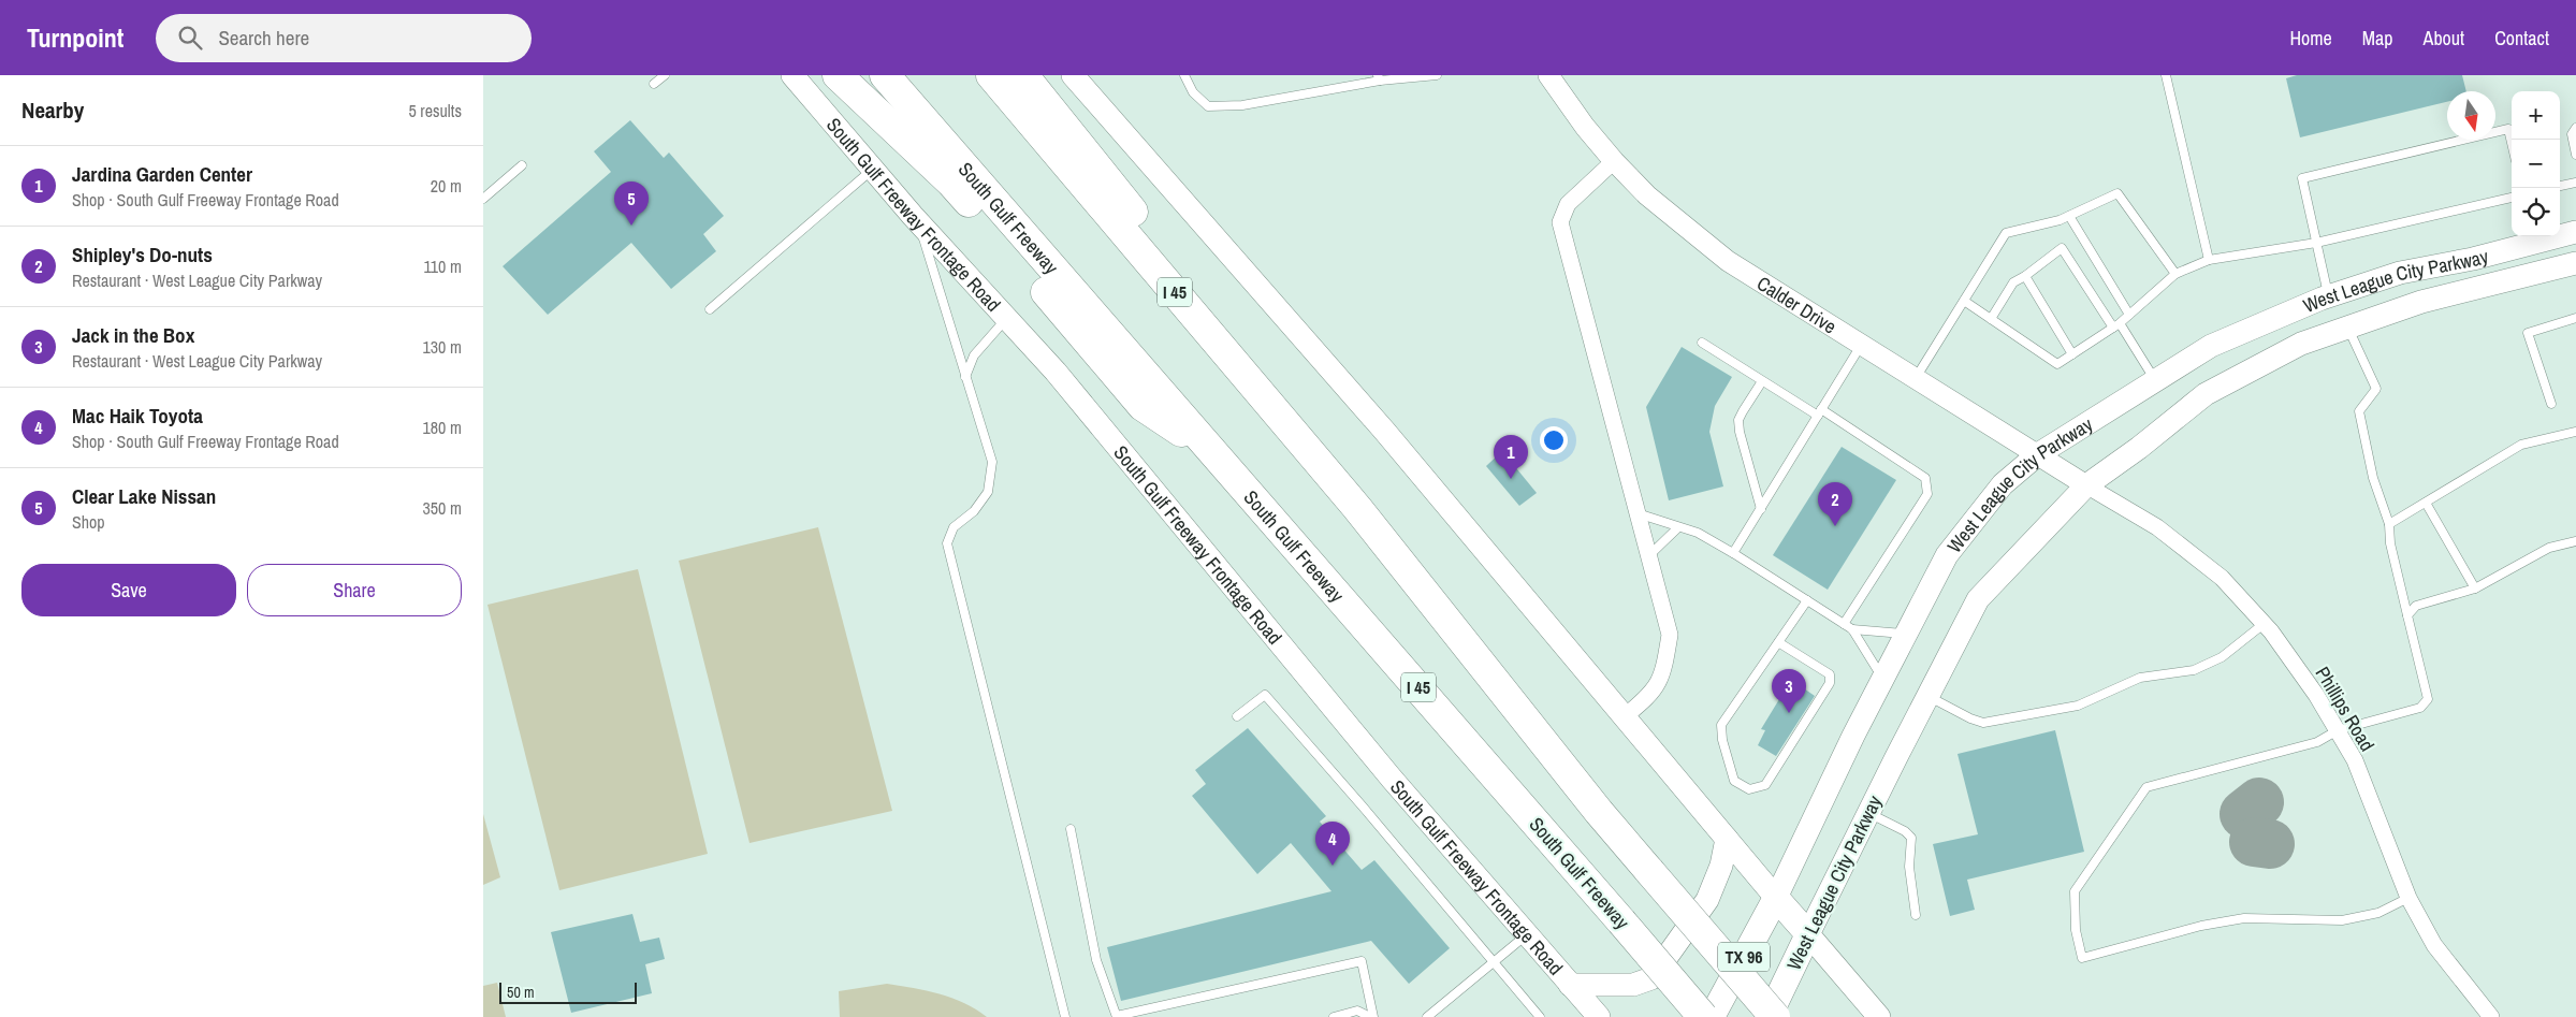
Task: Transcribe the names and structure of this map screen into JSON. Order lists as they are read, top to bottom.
{
  "streets": {
    "highway": ["South Gulf Freeway", "I 45"],
    "main road": ["South Gulf Freeway Frontage Road", "West League City Parkway", "TX 96"],
    "street": ["Calder Drive", "Phillips Road"]
  },
  "crossings": [
    ["West League City Parkway", "Calder Drive"],
    ["West League City Parkway", "Phillips Road"],
    ["Calder Drive", "Phillips Road"]
  ],
  "scale_bar": "50 m",
  "north": "bottom",
  "page": {
    "header": "Turnpoint",
    "search": "Search here",
    "nav": [
      "Home",
      "Map",
      "About",
      "Contact"
    ],
    "heading": ["Nearby", "5 results"],
    "map_buttons": ["+", "−"],
    "list": [
      {
        "mark": "1",
        "name": "Jardina Garden Center",
        "note": "Shop · South Gulf Freeway Frontage Road",
        "value": "20 m"
      },
      {
        "mark": "2",
        "name": "Shipley's Do-nuts",
        "note": "Restaurant · West League City Parkway",
        "value": "110 m"
      },
      {
        "mark": "3",
        "name": "Jack in the Box",
        "note": "Restaurant · West League City Parkway",
        "value": "130 m"
      },
      {
        "mark": "4",
        "name": "Mac Haik Toyota",
        "note": "Shop · South Gulf Freeway Frontage Road",
        "value": "180 m"
      },
      {
        "mark": "5",
        "name": "Clear Lake Nissan",
        "note": "Shop",
        "value": "350 m"
      }
    ],
    "pins": [
      "5",
      "1",
      "2",
      "3",
      "4"
    ],
    "buttons": ["Save", "Share"],
    "scale": "50 m"
  }
}
